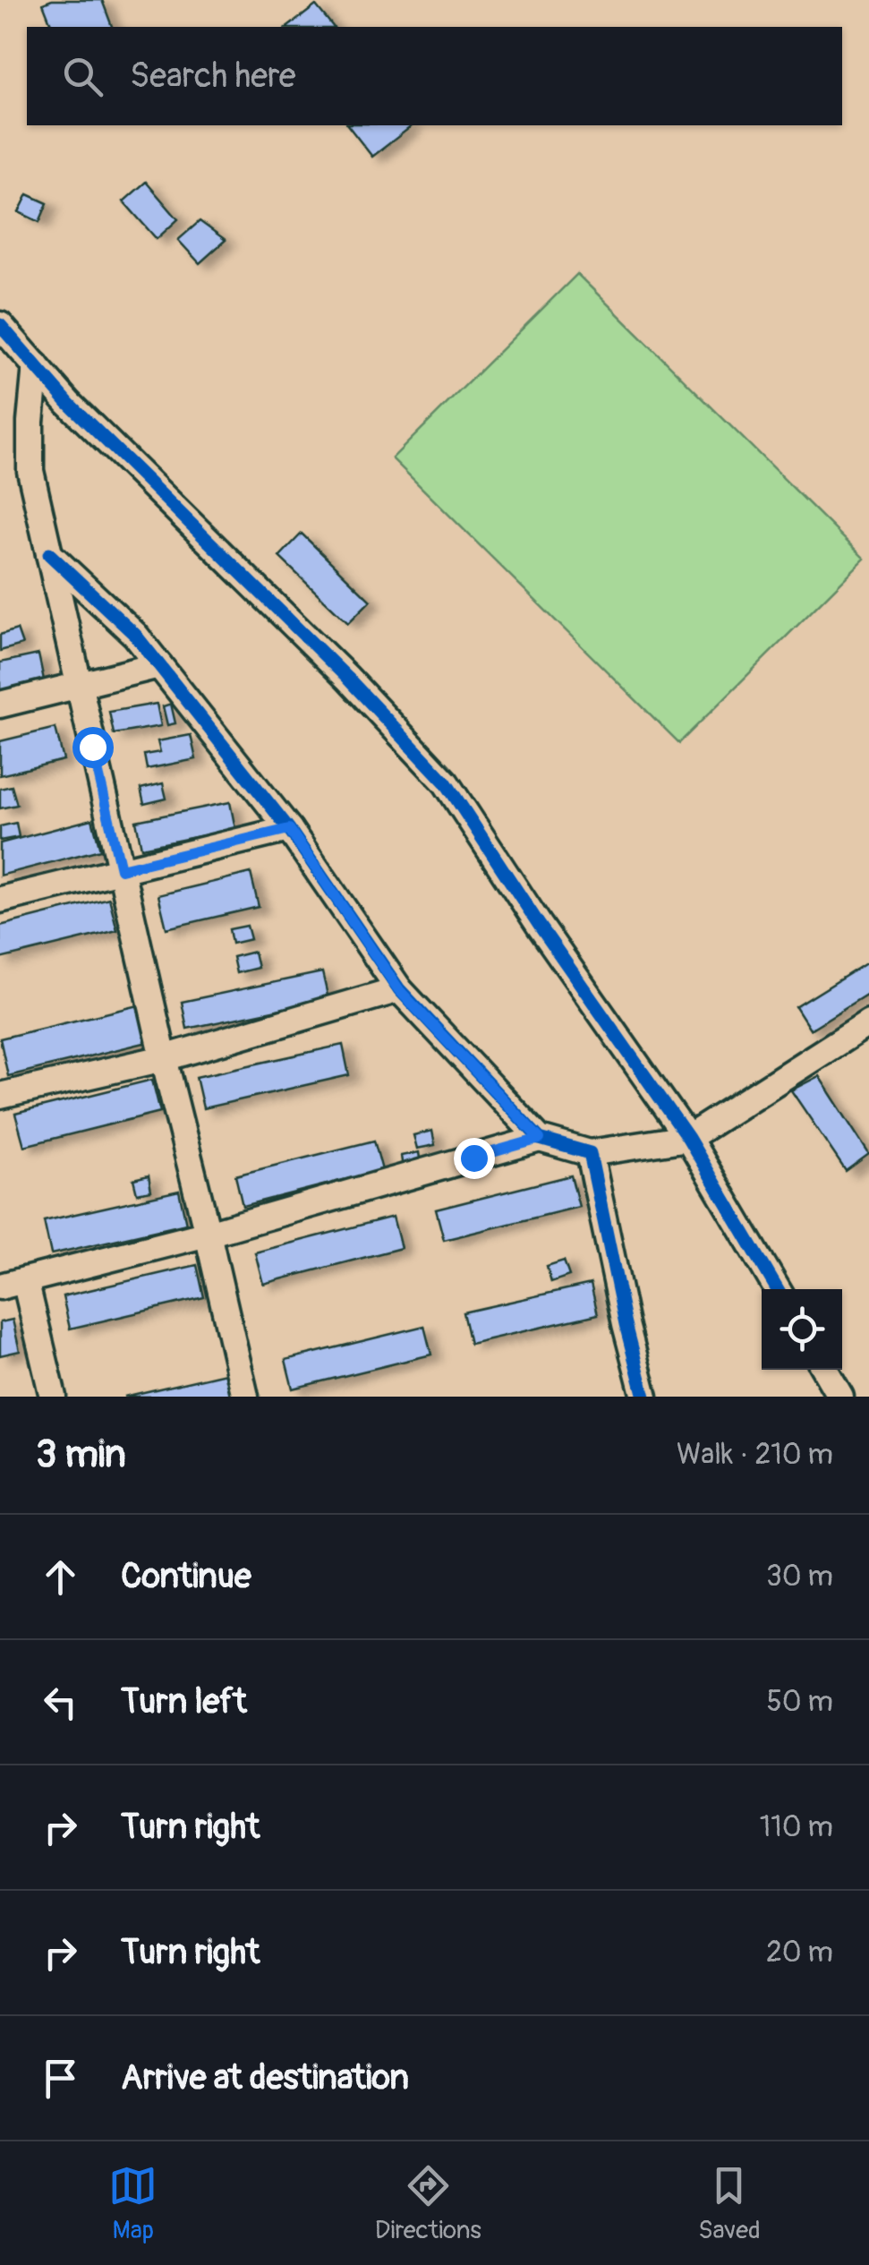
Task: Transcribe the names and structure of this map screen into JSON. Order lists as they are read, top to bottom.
{
  "page": {
    "search": "Search here",
    "heading": ["3 min", "Walk · 210 m"],
    "list": [
      ["Continue", "30 m"],
      ["Turn left", "50 m"],
      ["Turn right", "110 m"],
      ["Turn right", "20 m"],
      "Arrive at destination"
    ],
    "nav": ["Map", "Directions", "Saved"]
  }
}
